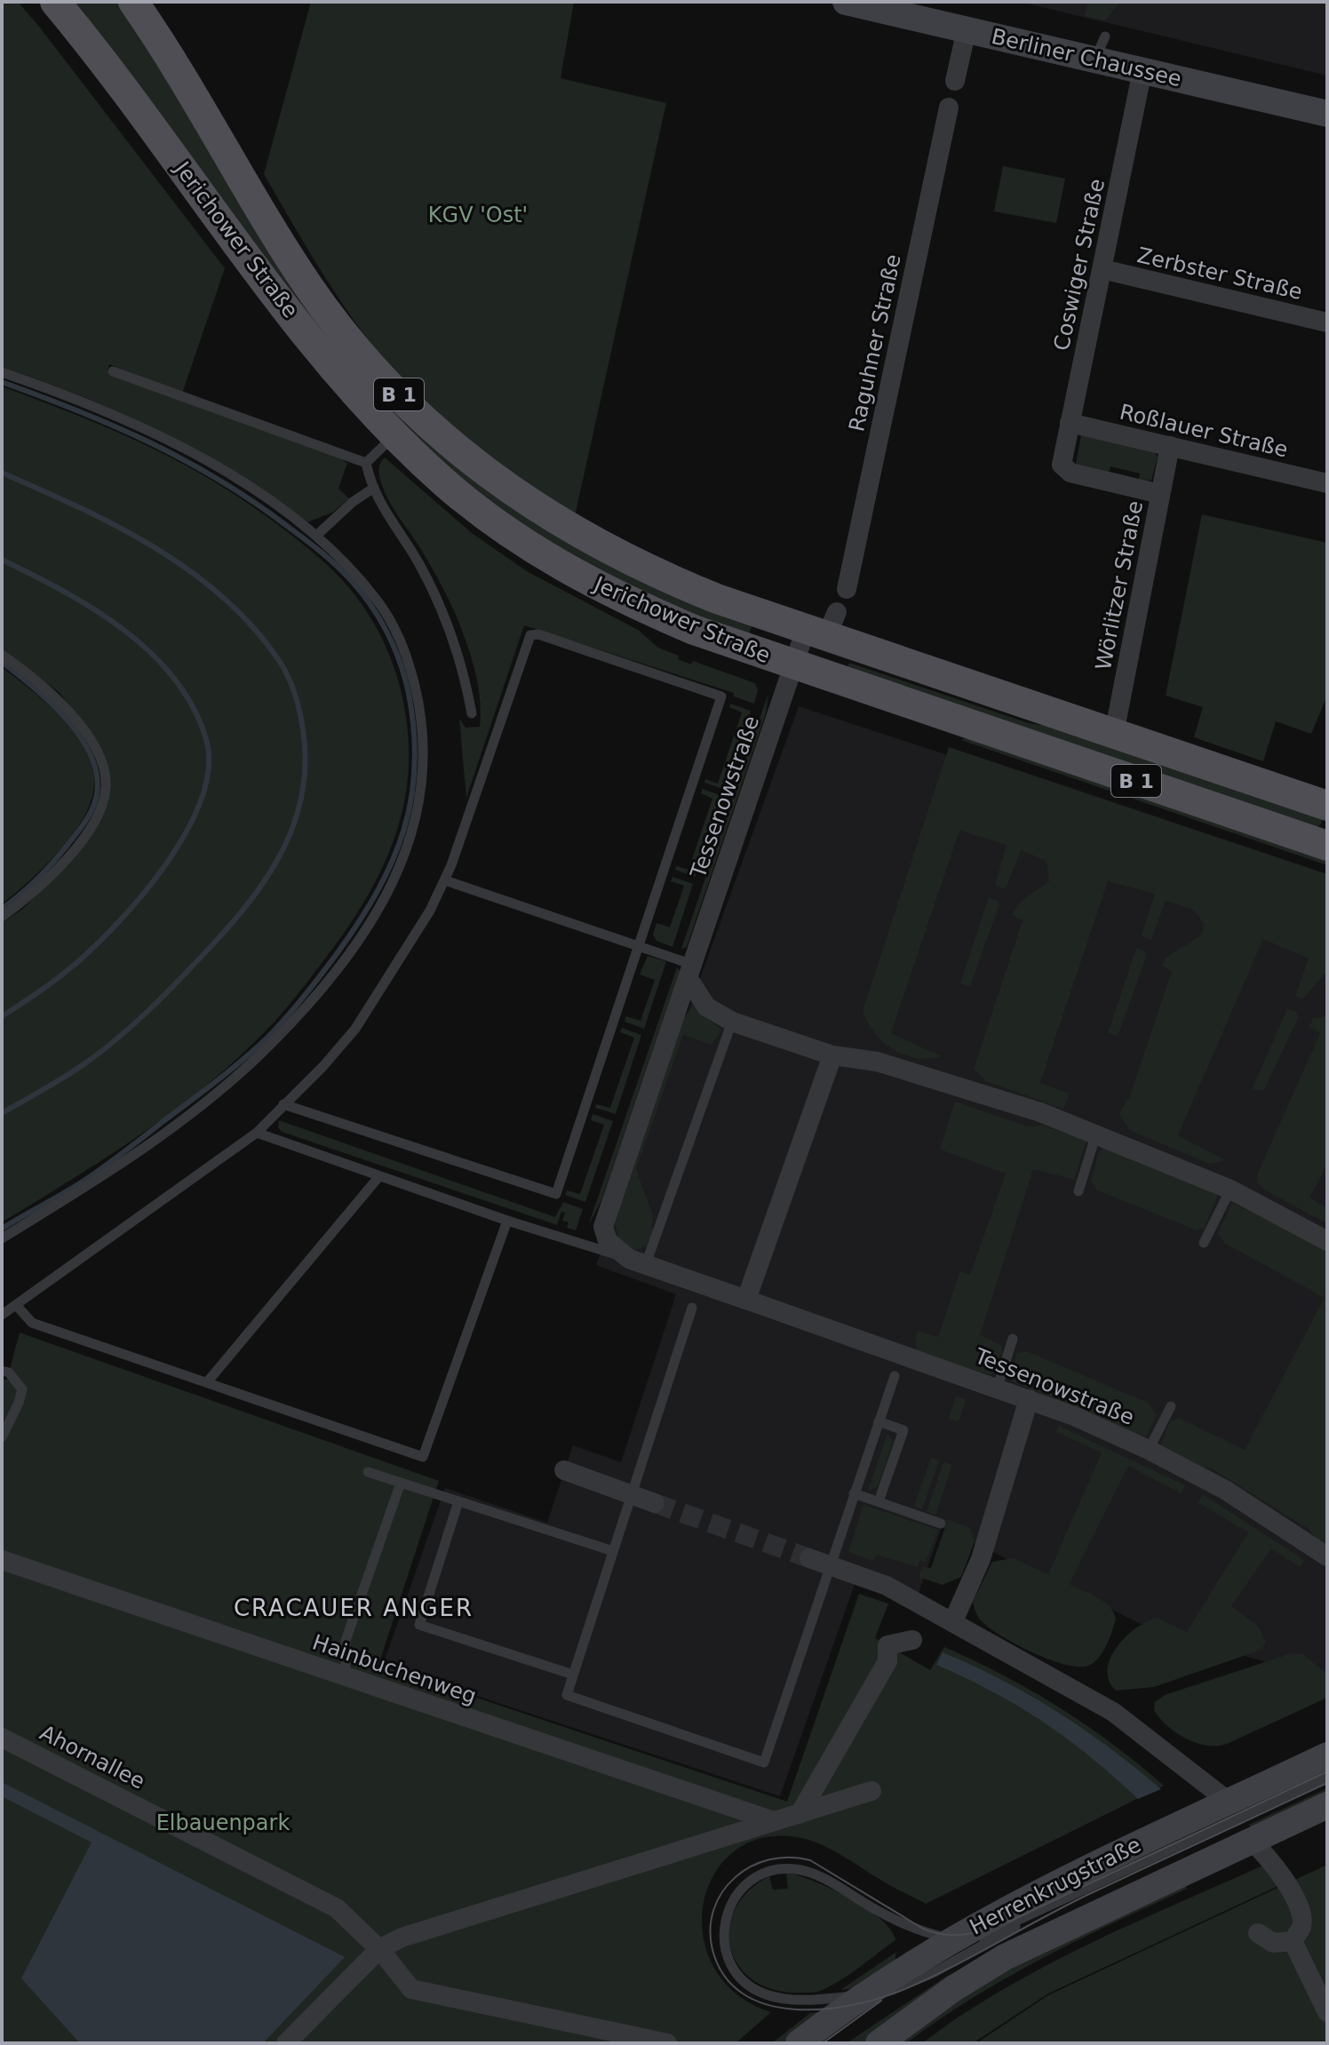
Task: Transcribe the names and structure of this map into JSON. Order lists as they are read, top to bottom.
{
  "streets": {
    "main road": ["Jerichower Straße", "B 1"],
    "street": [
      "Berliner Chaussee",
      "Coswiger Straße",
      "Zerbster Straße",
      "Raguhner Straße",
      "Roßlauer Straße",
      "Wörlitzer Straße",
      "Tessenowstraße",
      "Hainbuchenweg",
      "Ahornallee",
      "Herrenkrugstraße"
    ]
  },
  "crossings": [
    ["Berliner Chaussee", "Coswiger Straße"],
    ["Jerichower Straße", "Wörlitzer Straße"],
    ["Jerichower Straße", "Tessenowstraße"],
    ["Coswiger Straße", "Zerbster Straße"],
    ["Coswiger Straße", "Roßlauer Straße"],
    ["Coswiger Straße", "Wörlitzer Straße"],
    ["Roßlauer Straße", "Wörlitzer Straße"]
  ],
  "districts": ["CRACAUER ANGER"],
  "parks": ["KGV 'Ost'", "Elbauenpark"]
}
